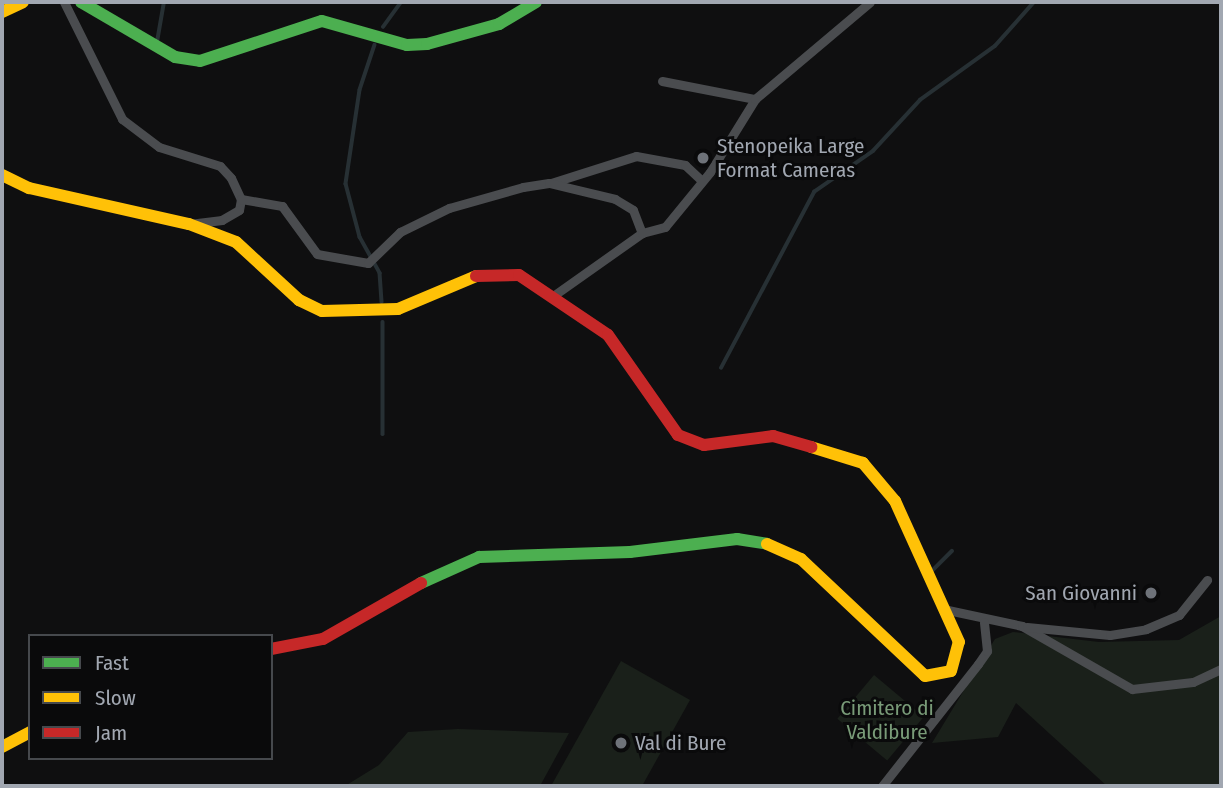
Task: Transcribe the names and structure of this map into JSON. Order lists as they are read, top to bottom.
{
  "parks": ["Cimitero di Valdibure"],
  "places": ["Stenopeika Large Format Cameras", "San Giovanni", "Val di Bure"],
  "legend": ["Fast", "Slow", "Jam"]
}
